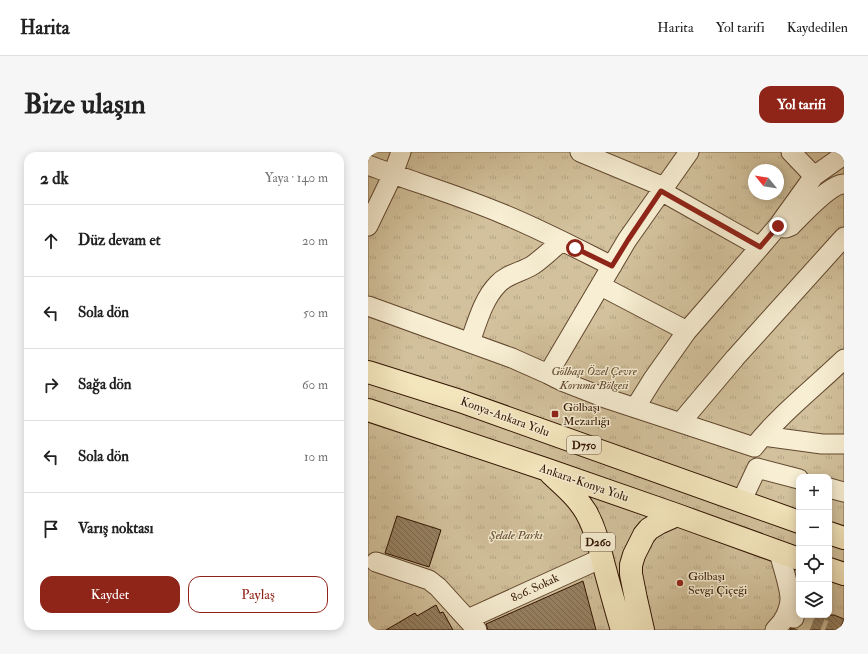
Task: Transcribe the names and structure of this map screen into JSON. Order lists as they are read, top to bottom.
{
  "streets": {
    "highway": [
      "Konya-Ankara Yolu",
      "D750",
      "Ankara-Konya Yolu",
      "D260"
    ],
    "street": ["806. Sokak"]
  },
  "crossings": [
    ["Ankara-Konya Yolu", "D260"],
    ["D260", "806. Sokak"]
  ],
  "parks": ["Gölbaşı Özel Çevre Koruma Bölgesi", "Şelale Parkı"],
  "places": {
    "transit": ["Gölbaşı Mezarlığı"],
    "other": ["Gölbaşı Sevgi Çiçeği"]
  },
  "north": "top left",
  "page": {
    "header": "Harita",
    "nav": ["Harita", "Yol tarifi", "Kaydedilen"],
    "buttons": [
      "Yol tarifi",
      ["Kaydet", "Paylaş"]
    ],
    "title": "Bize ulaşın",
    "heading": ["2 dk", "Yaya · 140 m"],
    "list": [
      ["Düz devam et", "20 m"],
      ["Sola dön", "50 m"],
      ["Sağa dön", "60 m"],
      ["Sola dön", "10 m"],
      "Varış noktası"
    ],
    "map_buttons": ["+", "−"]
  }
}
